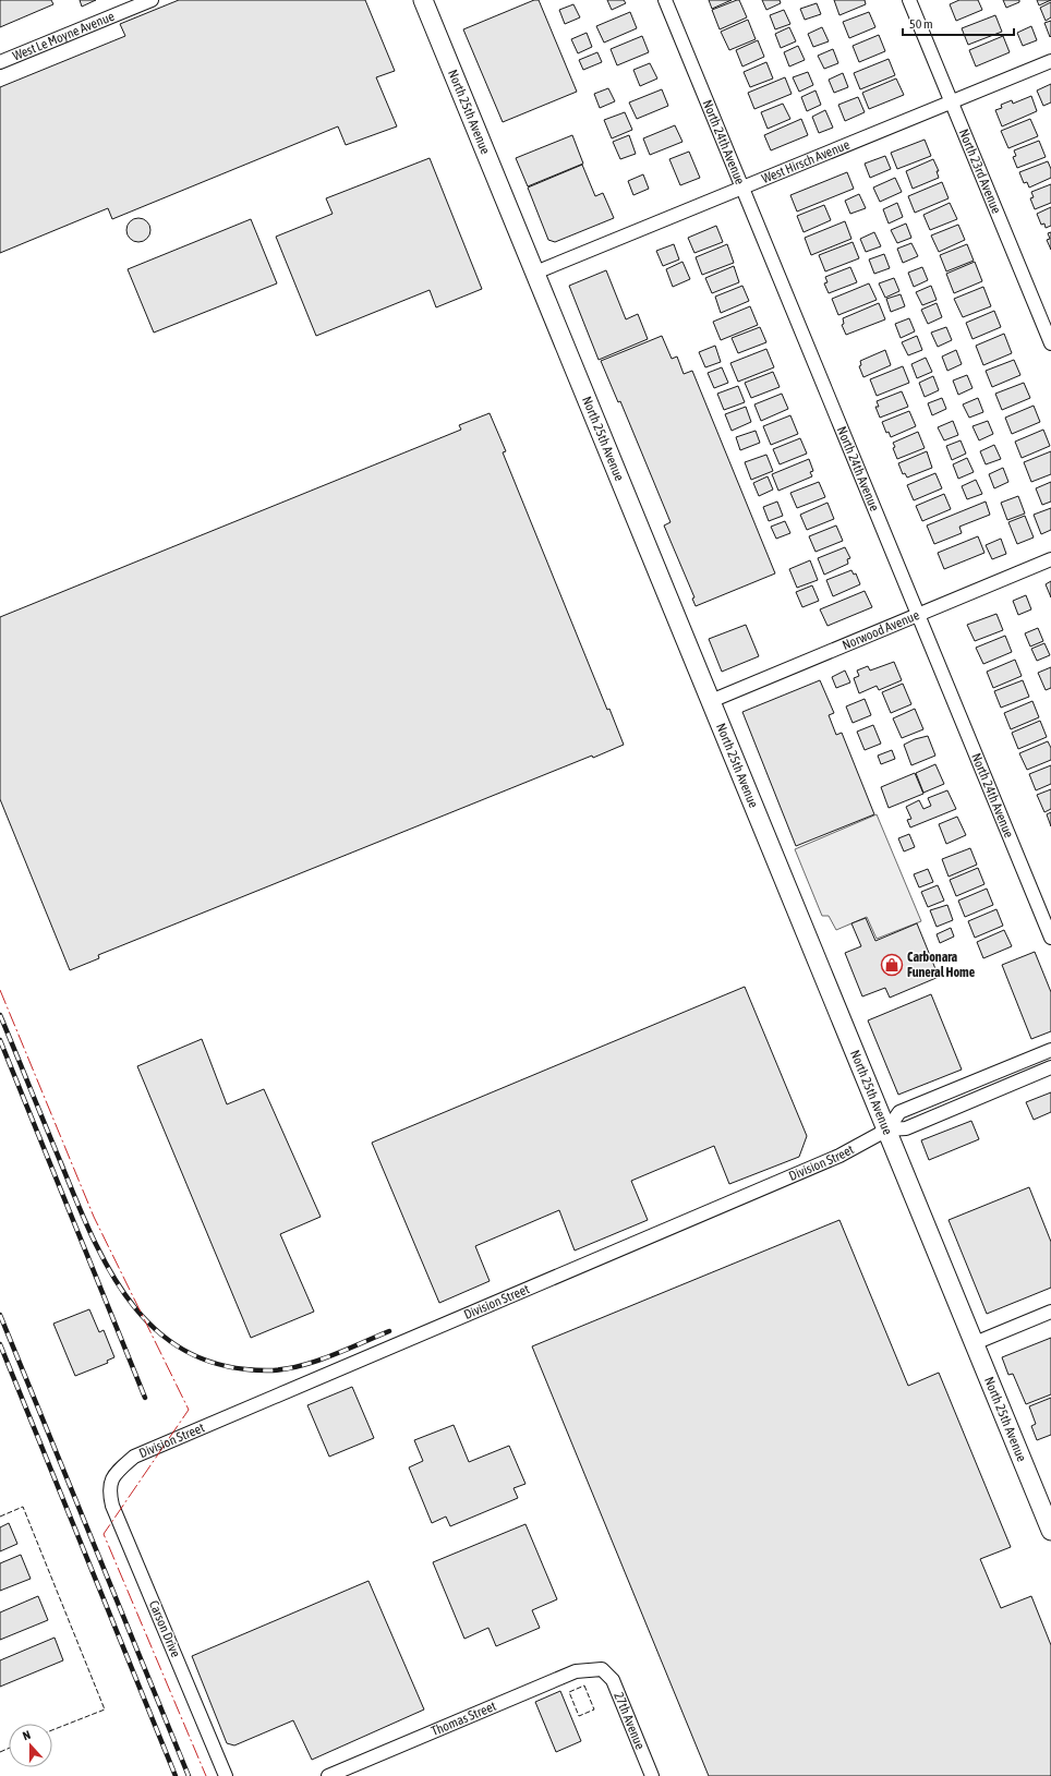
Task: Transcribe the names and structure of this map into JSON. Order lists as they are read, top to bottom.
{
  "streets": {
    "main road": ["North 25th Avenue"],
    "street": [
      "West Le Moyne Avenue",
      "North 24th Avenue",
      "West Hirsch Avenue",
      "North 23rd Avenue",
      "Norwood Avenue",
      "Division Street",
      "Carson Drive",
      "Thomas Street",
      "27th Avenue"
    ]
  },
  "crossings": [
    ["North 25th Avenue", "West Hirsch Avenue"],
    ["North 25th Avenue", "Norwood Avenue"],
    ["North 25th Avenue", "Division Street"],
    ["North 24th Avenue", "West Hirsch Avenue"],
    ["North 24th Avenue", "Norwood Avenue"],
    ["West Hirsch Avenue", "North 23rd Avenue"],
    ["Division Street", "Carson Drive"],
    ["Thomas Street", "27th Avenue"]
  ],
  "places": {
    "shop": ["Carbonara Funeral Home"]
  },
  "scale_bar": "50 m",
  "north": "top"
}
